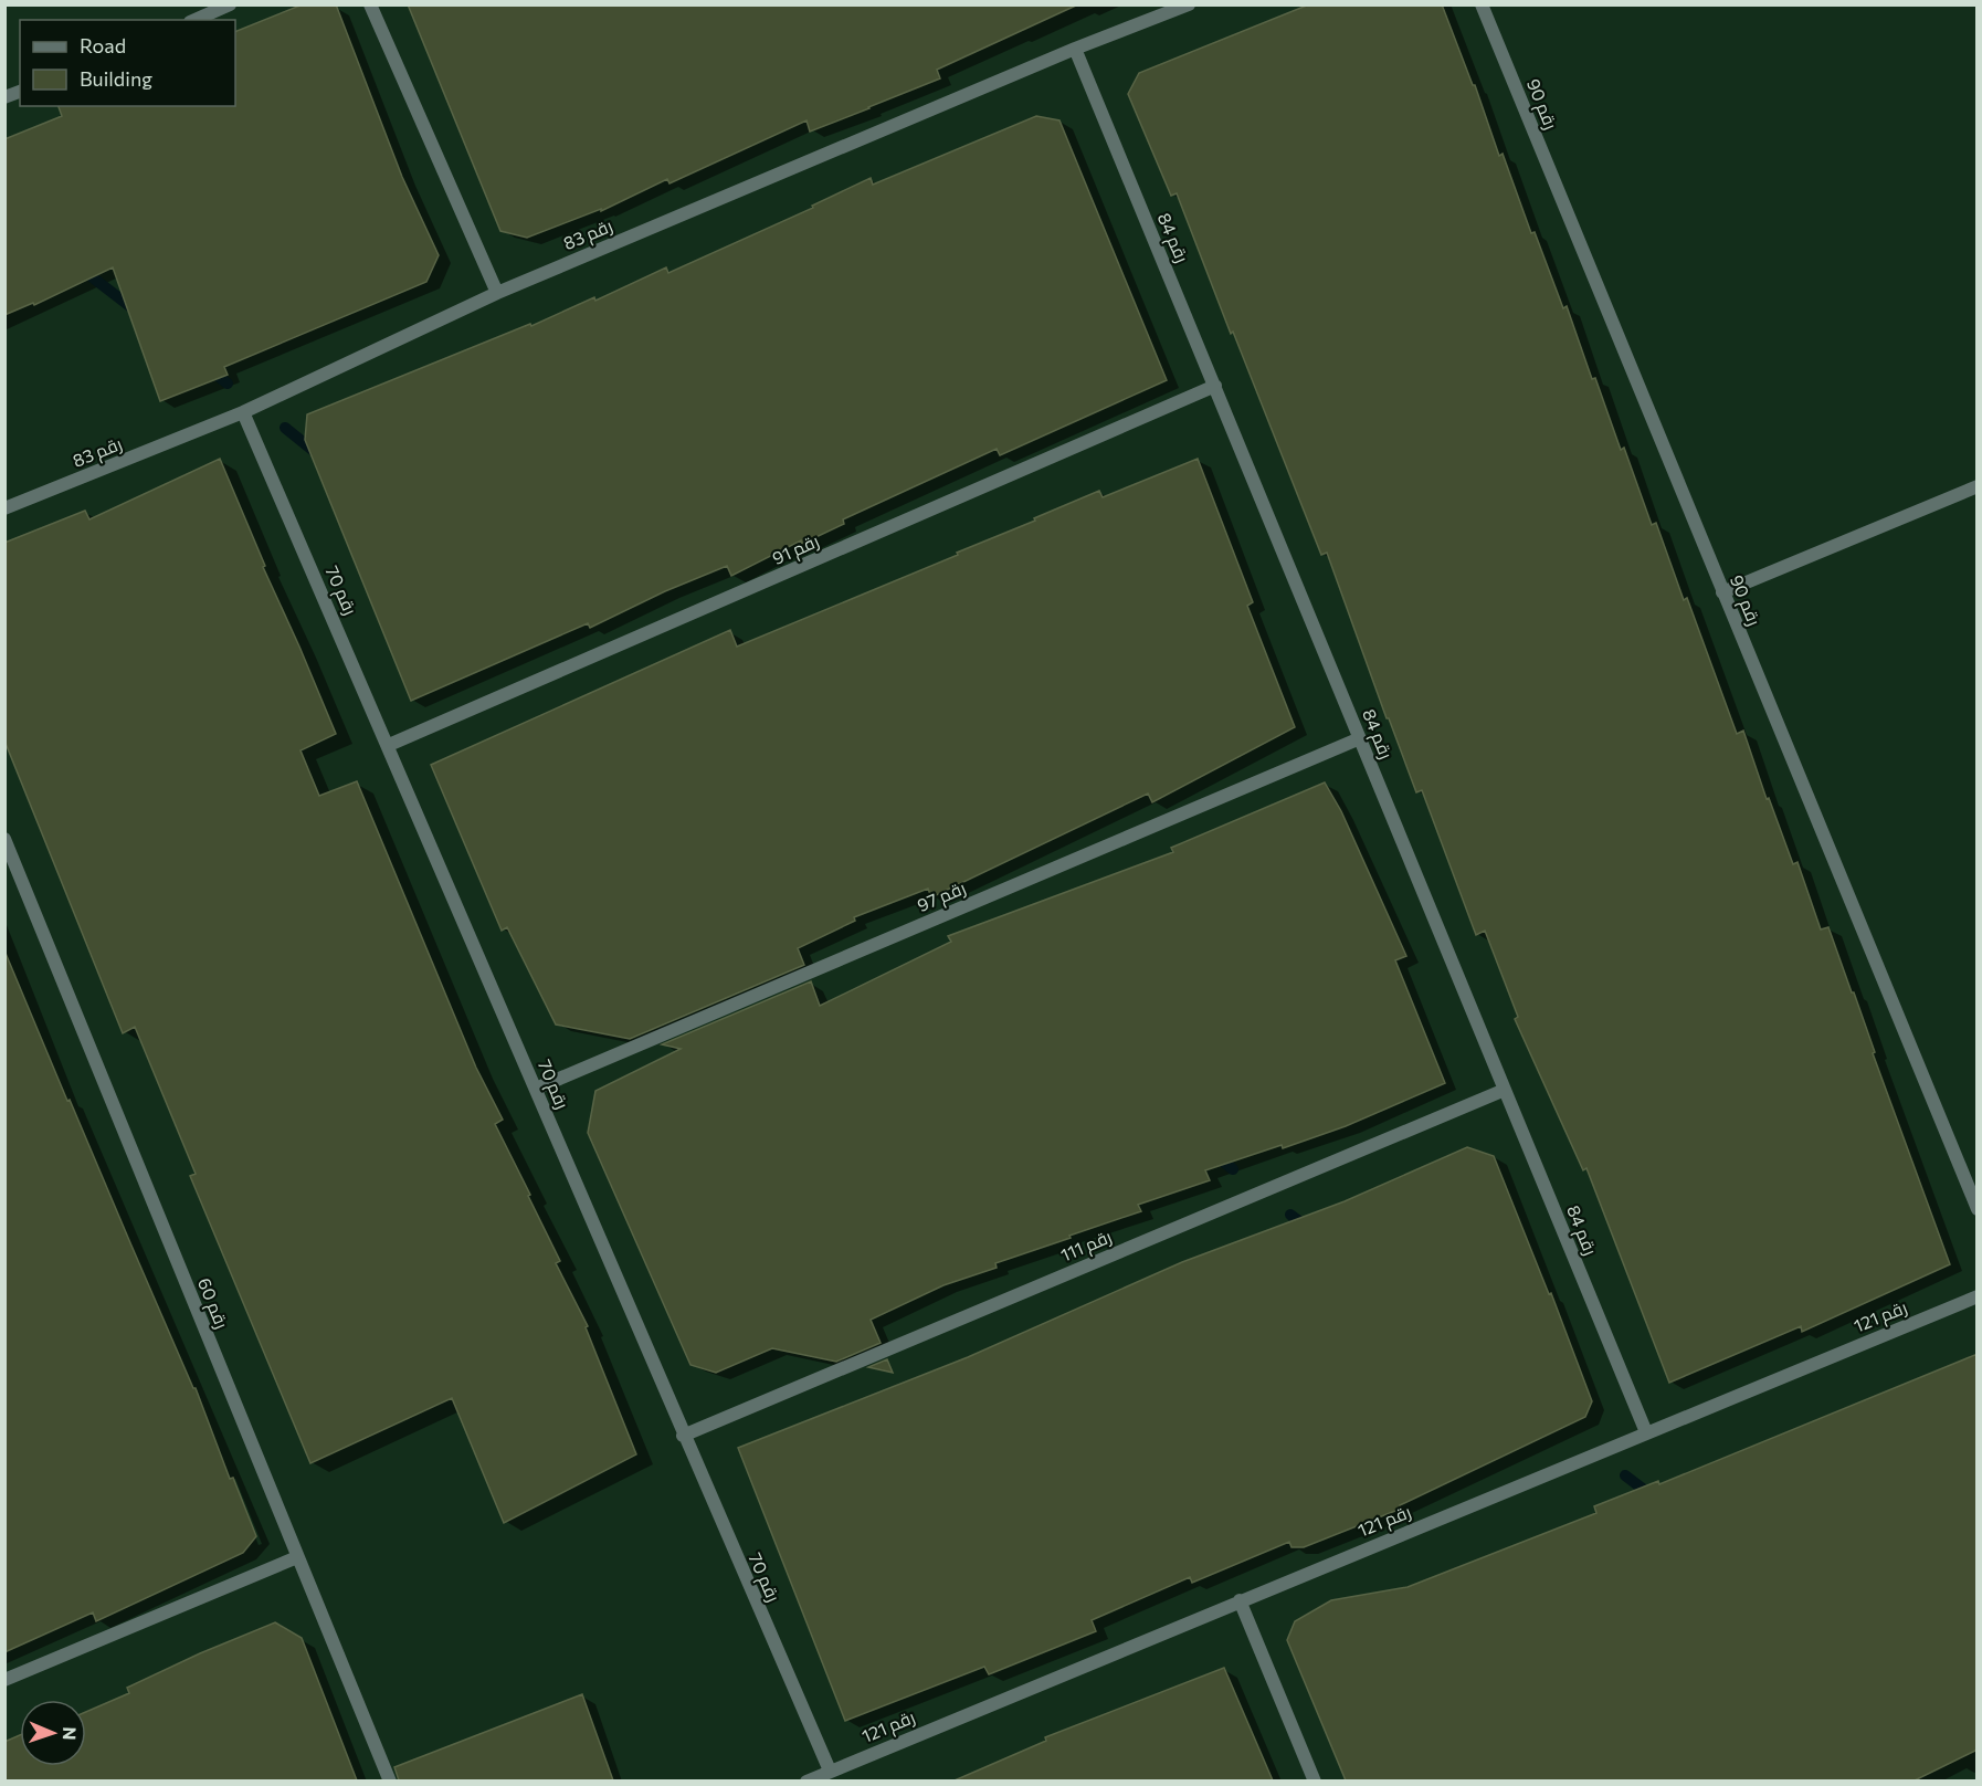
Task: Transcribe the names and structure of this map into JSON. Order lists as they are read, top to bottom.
{
  "streets": {
    "street": [
      "رقم 90",
      "رقم 83",
      "رقم 84",
      "رقم 91",
      "رقم 70",
      "رقم 97",
      "رقم 111",
      "رقم 60",
      "رقم 121"
    ]
  },
  "crossings": [
    ["رقم 83", "رقم 84"],
    ["رقم 83", "رقم 70"],
    ["رقم 84", "رقم 91"],
    ["رقم 84", "رقم 97"],
    ["رقم 84", "رقم 111"],
    ["رقم 84", "رقم 121"],
    ["رقم 91", "رقم 70"],
    ["رقم 70", "رقم 97"],
    ["رقم 70", "رقم 111"],
    ["رقم 70", "رقم 121"]
  ],
  "legend": ["Road", "Building"],
  "north": "right"
}
